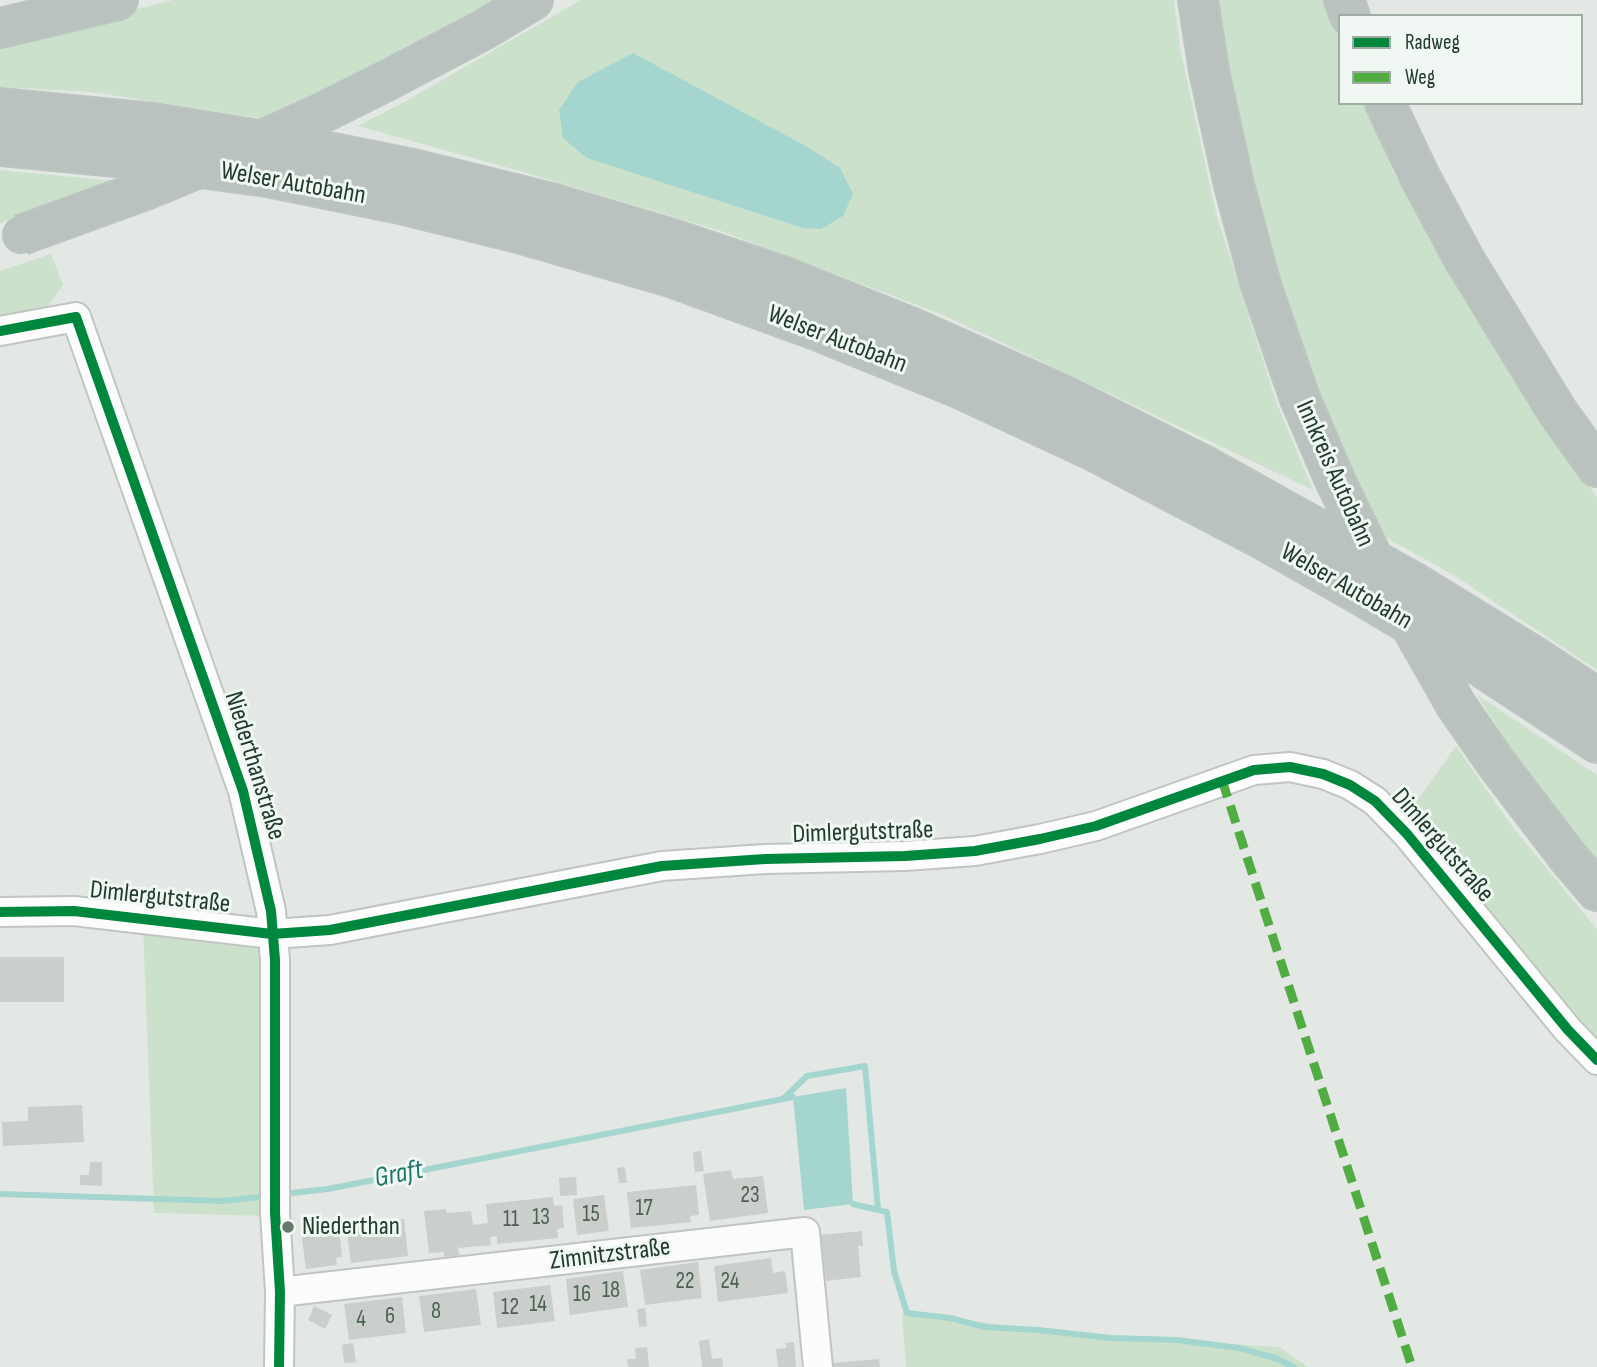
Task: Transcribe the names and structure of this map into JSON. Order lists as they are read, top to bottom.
{
  "streets": {
    "highway": ["Welser Autobahn", "Innkreis Autobahn"],
    "street": ["Niederthanstraße", "Dimlergutstraße", "Zimnitzstraße"]
  },
  "crossings": [
    ["Niederthanstraße", "Dimlergutstraße"],
    ["Niederthanstraße", "Zimnitzstraße"]
  ],
  "water": ["Graft"],
  "places": ["Niederthan"],
  "house_numbers": [
    "23",
    "17",
    "15",
    "13",
    "11",
    "22",
    "24",
    "18",
    "16",
    "14",
    "12",
    "8",
    "6",
    "4"
  ],
  "legend": ["Radweg", "Weg"]
}
